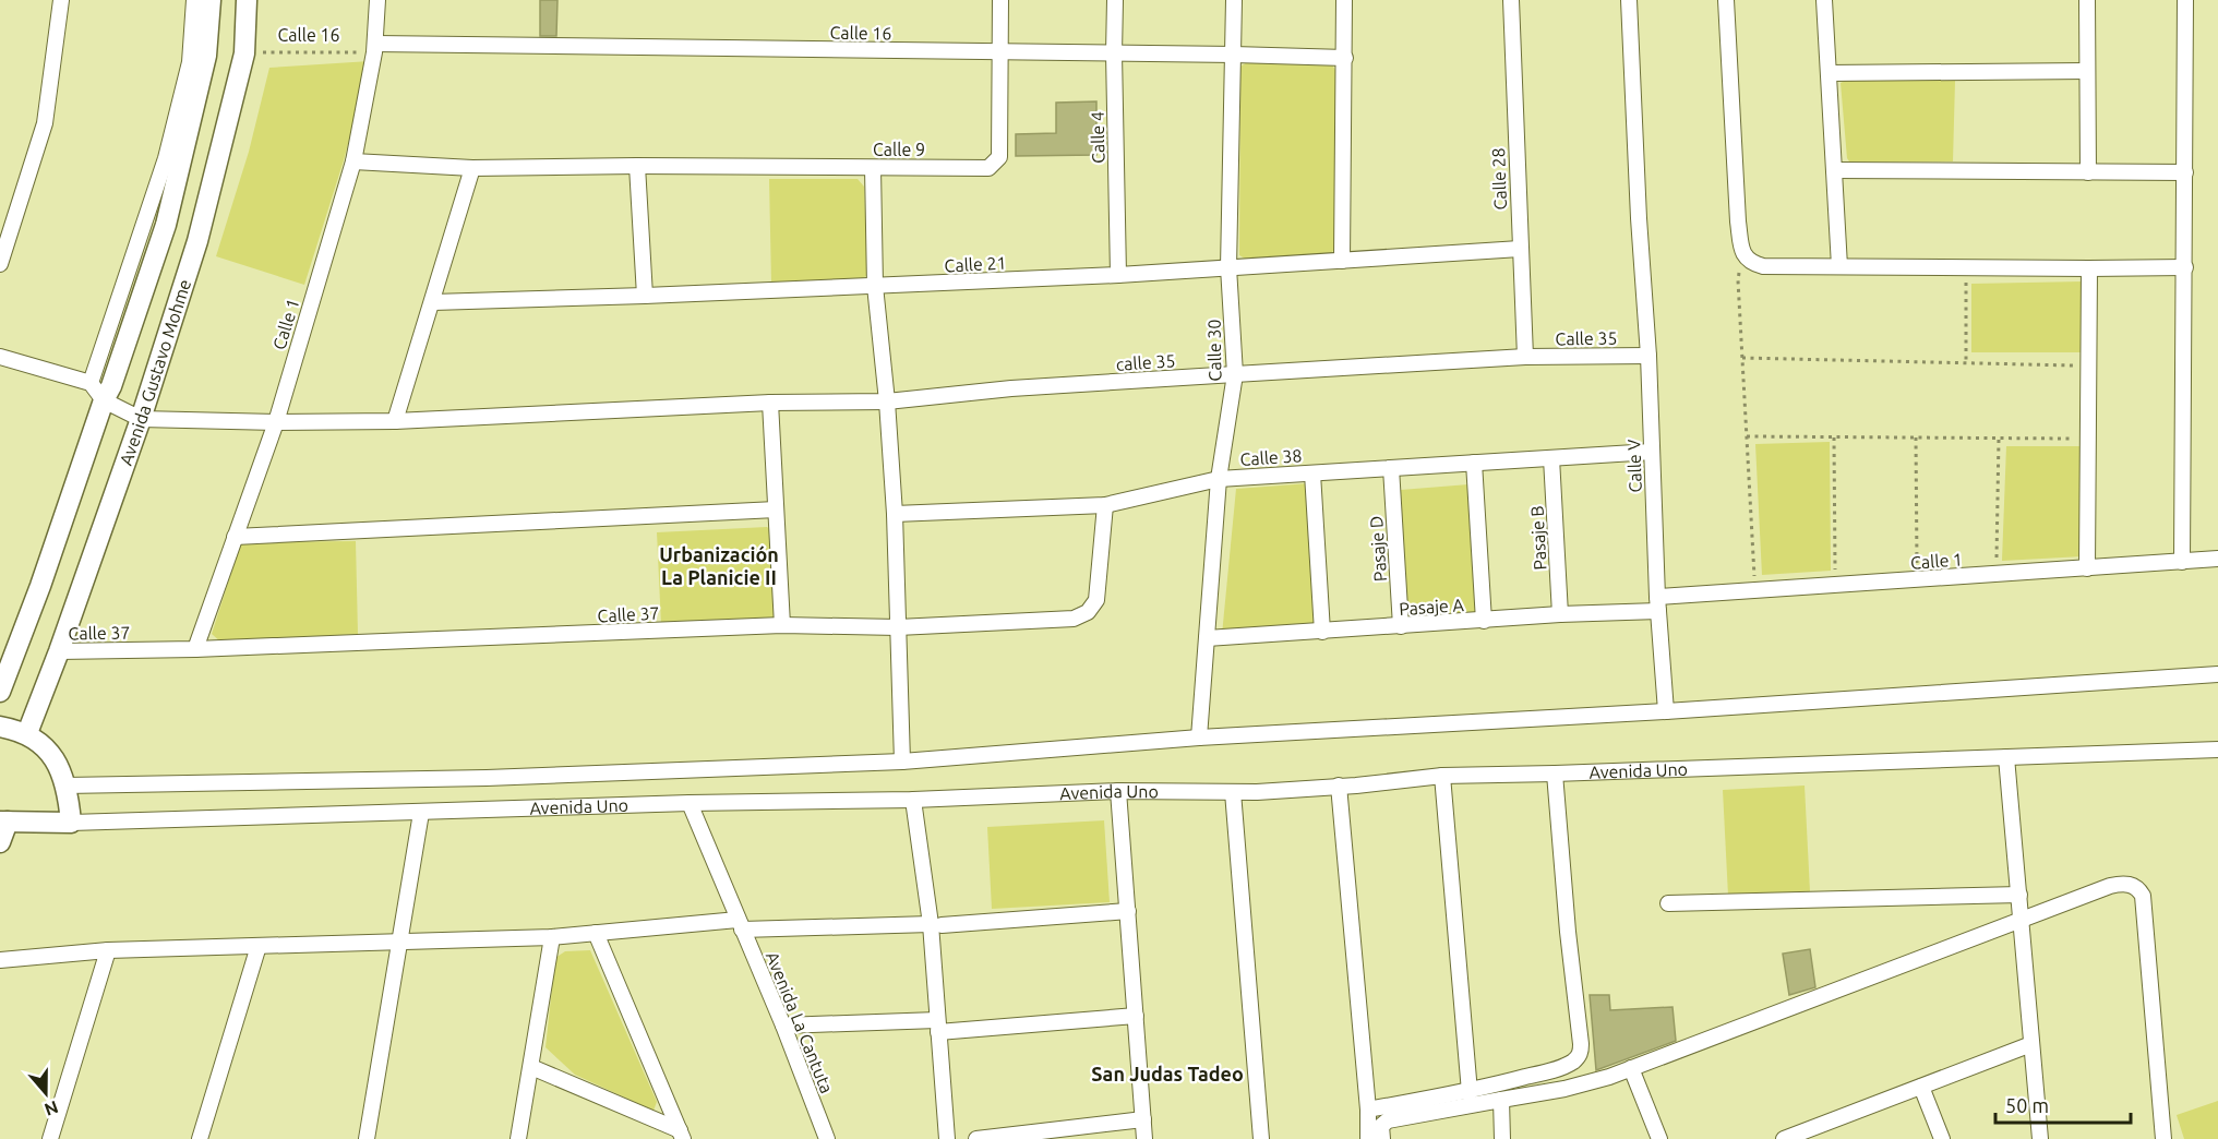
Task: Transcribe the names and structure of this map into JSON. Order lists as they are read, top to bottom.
{
  "streets": {
    "street": [
      "Calle 16",
      "Calle 4",
      "Calle 9",
      "Calle 28",
      "Calle 21",
      "Calle 1",
      "Calle 35",
      "Calle 30",
      "calle 35",
      "Avenida Gustavo Mohme",
      "Calle 38",
      "Calle V",
      "Pasaje B",
      "Pasaje D",
      "Pasaje A",
      "Calle 37",
      "Avenida Uno",
      "Avenida La Cantuta"
    ]
  },
  "crossings": [
    ["Calle 16", "Calle 4"],
    ["Calle 16", "Calle 9"],
    ["Calle 16", "Calle 1"],
    ["Calle 16", "Calle 30"],
    ["Calle 16", "Avenida Gustavo Mohme"],
    ["Calle 4", "Calle 21"],
    ["Calle 9", "Calle 1"],
    ["Calle 28", "Calle 21"],
    ["Calle 28", "Calle 35"],
    ["Calle 28", "calle 35"],
    ["Calle 21", "Calle 30"],
    ["Calle 1", "calle 35"],
    ["Calle 1", "Calle V"],
    ["Calle 1", "Pasaje A"],
    ["Calle 1", "Calle 37"],
    ["Calle 35", "calle 35"],
    ["Calle 35", "Calle V"],
    ["Calle 30", "calle 35"],
    ["Calle 30", "Calle 38"],
    ["Calle 30", "Pasaje A"],
    ["Calle 30", "Avenida Uno"],
    ["calle 35", "Avenida Gustavo Mohme"],
    ["Avenida Gustavo Mohme", "Calle 37"],
    ["Calle 38", "Calle V"],
    ["Calle 38", "Pasaje B"],
    ["Calle 38", "Pasaje D"],
    ["Calle 38", "Calle 37"],
    ["Calle V", "Pasaje A"],
    ["Calle V", "Avenida Uno"],
    ["Pasaje B", "Pasaje A"],
    ["Pasaje D", "Pasaje A"],
    ["Avenida Uno", "Avenida La Cantuta"]
  ],
  "districts": ["Urbanización La Planicie II", "San Judas Tadeo"],
  "scale_bar": "50 m",
  "north": "bottom"
}
